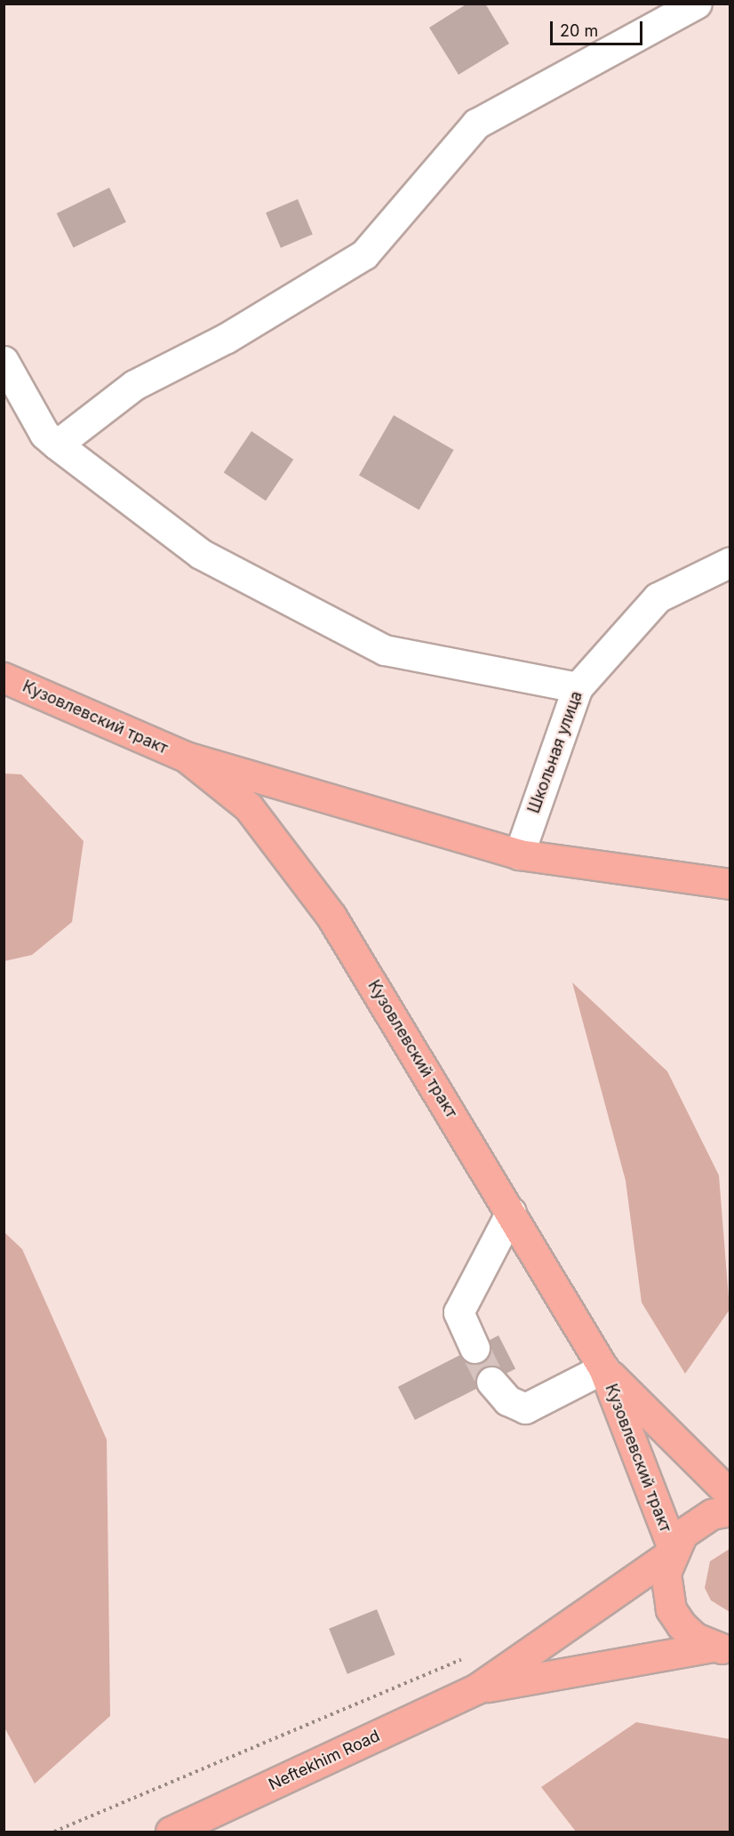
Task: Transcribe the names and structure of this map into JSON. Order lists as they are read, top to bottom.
{
  "streets": {
    "main road": ["Кузовлевский тракт", "Neftekhim Road"],
    "street": ["Школьная улица"]
  },
  "crossings": [
    ["Кузовлевский тракт", "Школьная улица"],
    ["Кузовлевский тракт", "Neftekhim Road"]
  ],
  "scale_bar": "20 m"
}
